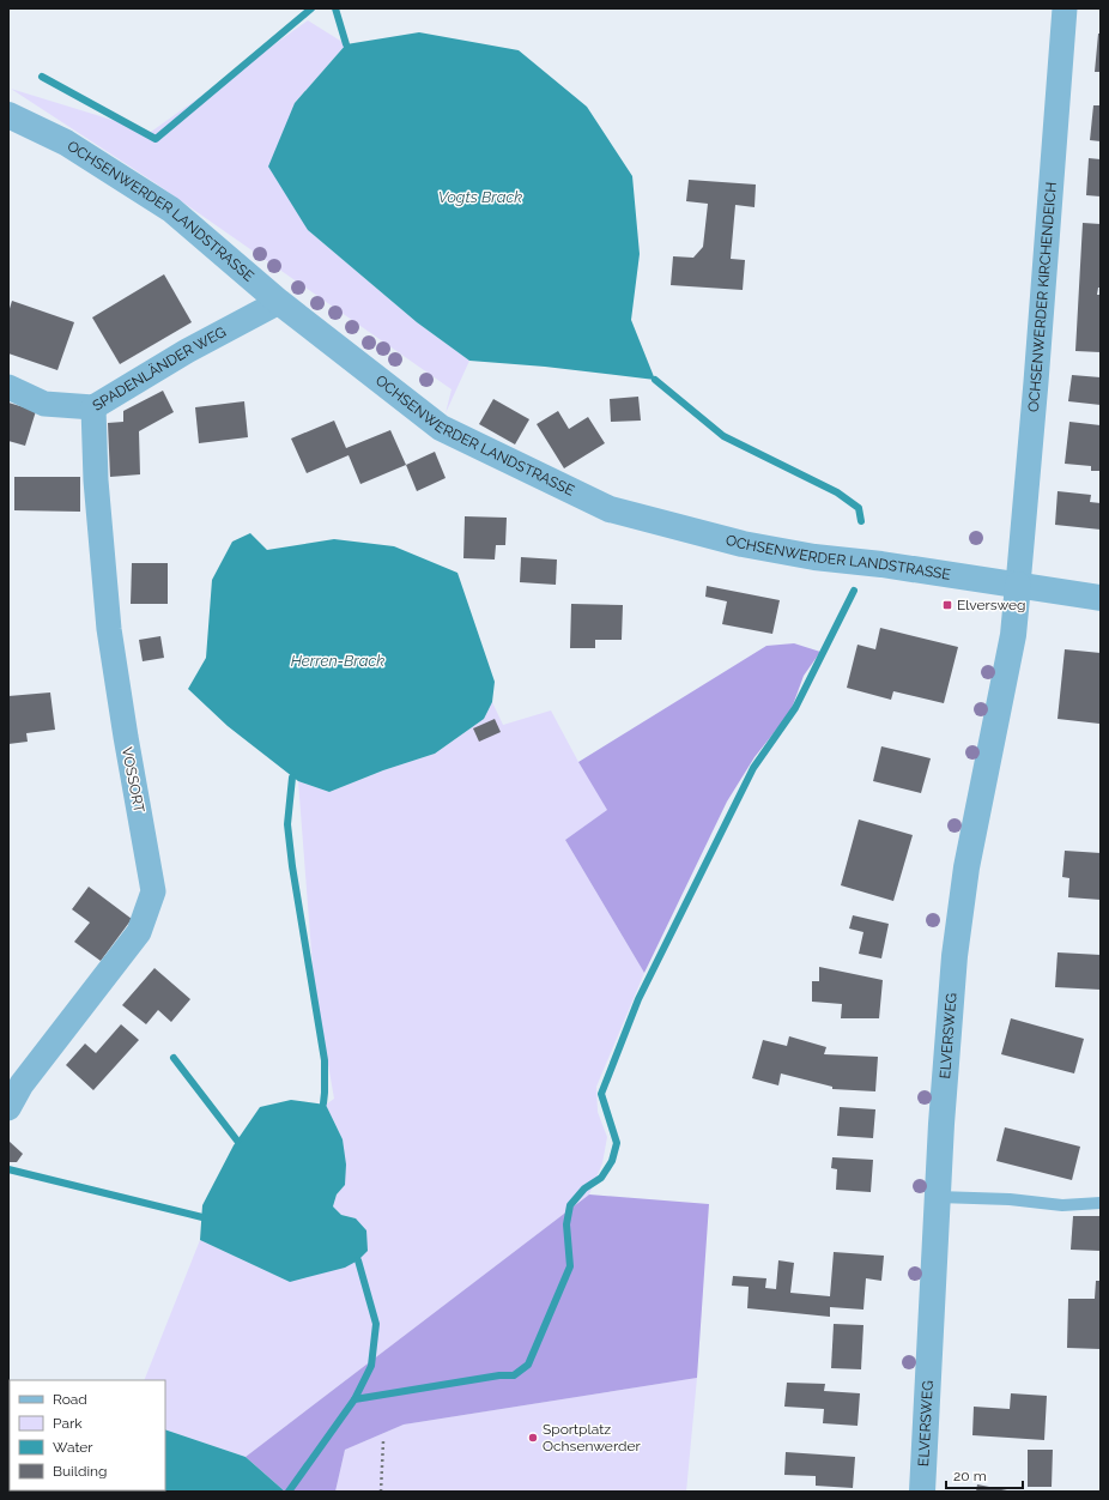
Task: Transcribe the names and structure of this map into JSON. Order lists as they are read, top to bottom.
{
  "streets": {
    "street": [
      "OCHSENWERDER LANDSTRASSE",
      "OCHSENWERDER KIRCHENDEICH",
      "SPADENLÄNDER WEG",
      "VOSSORT",
      "ELVERSWEG"
    ]
  },
  "crossings": [
    ["OCHSENWERDER LANDSTRASSE", "OCHSENWERDER KIRCHENDEICH"],
    ["OCHSENWERDER LANDSTRASSE", "SPADENLÄNDER WEG"],
    ["OCHSENWERDER LANDSTRASSE", "ELVERSWEG"],
    ["OCHSENWERDER KIRCHENDEICH", "ELVERSWEG"],
    ["SPADENLÄNDER WEG", "VOSSORT"]
  ],
  "water": ["Vogts Brack", "Herren-Brack"],
  "places": {
    "transit": ["Elversweg"],
    "other": ["Sportplatz Ochsenwerder"]
  },
  "legend": [
    "Road",
    "Park",
    "Water",
    "Building"
  ],
  "scale_bar": "20 m"
}
